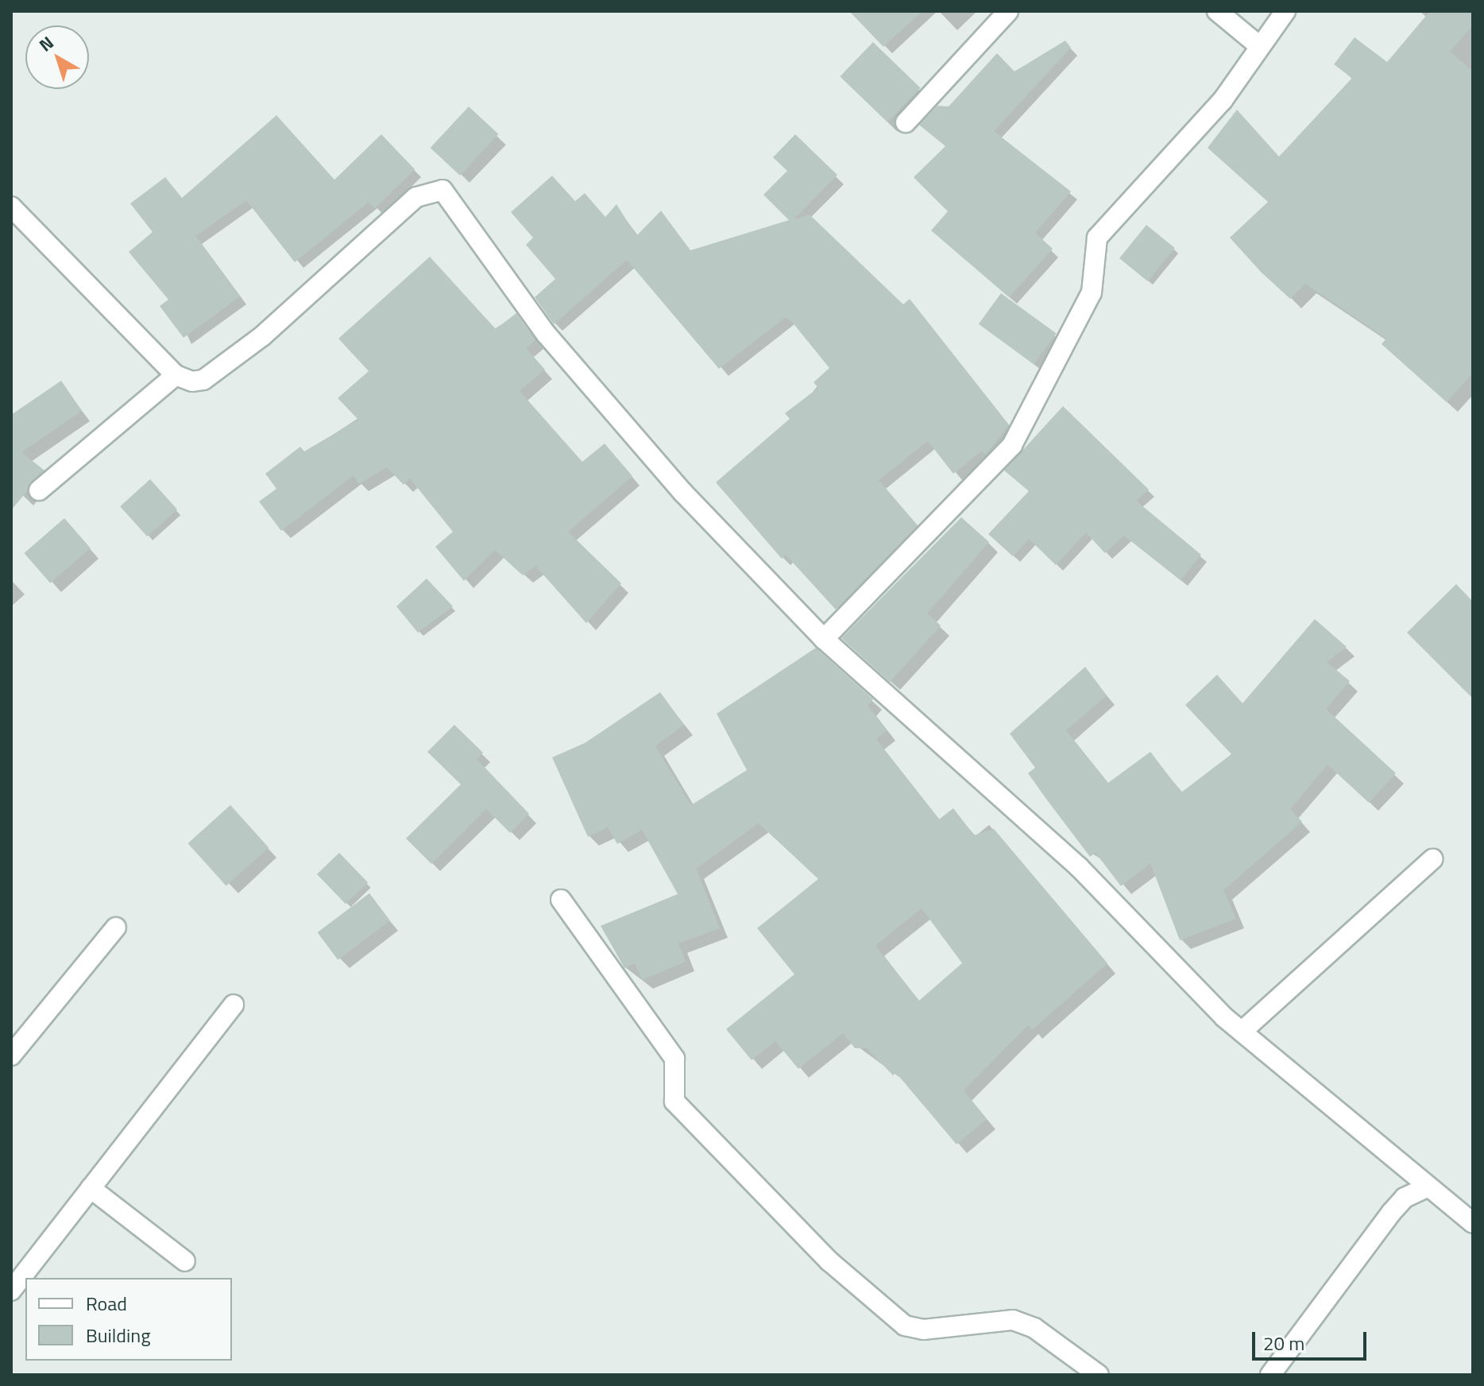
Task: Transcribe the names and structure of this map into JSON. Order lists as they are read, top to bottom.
{
  "legend": ["Road", "Building"],
  "scale_bar": "20 m",
  "north": "top left"
}
